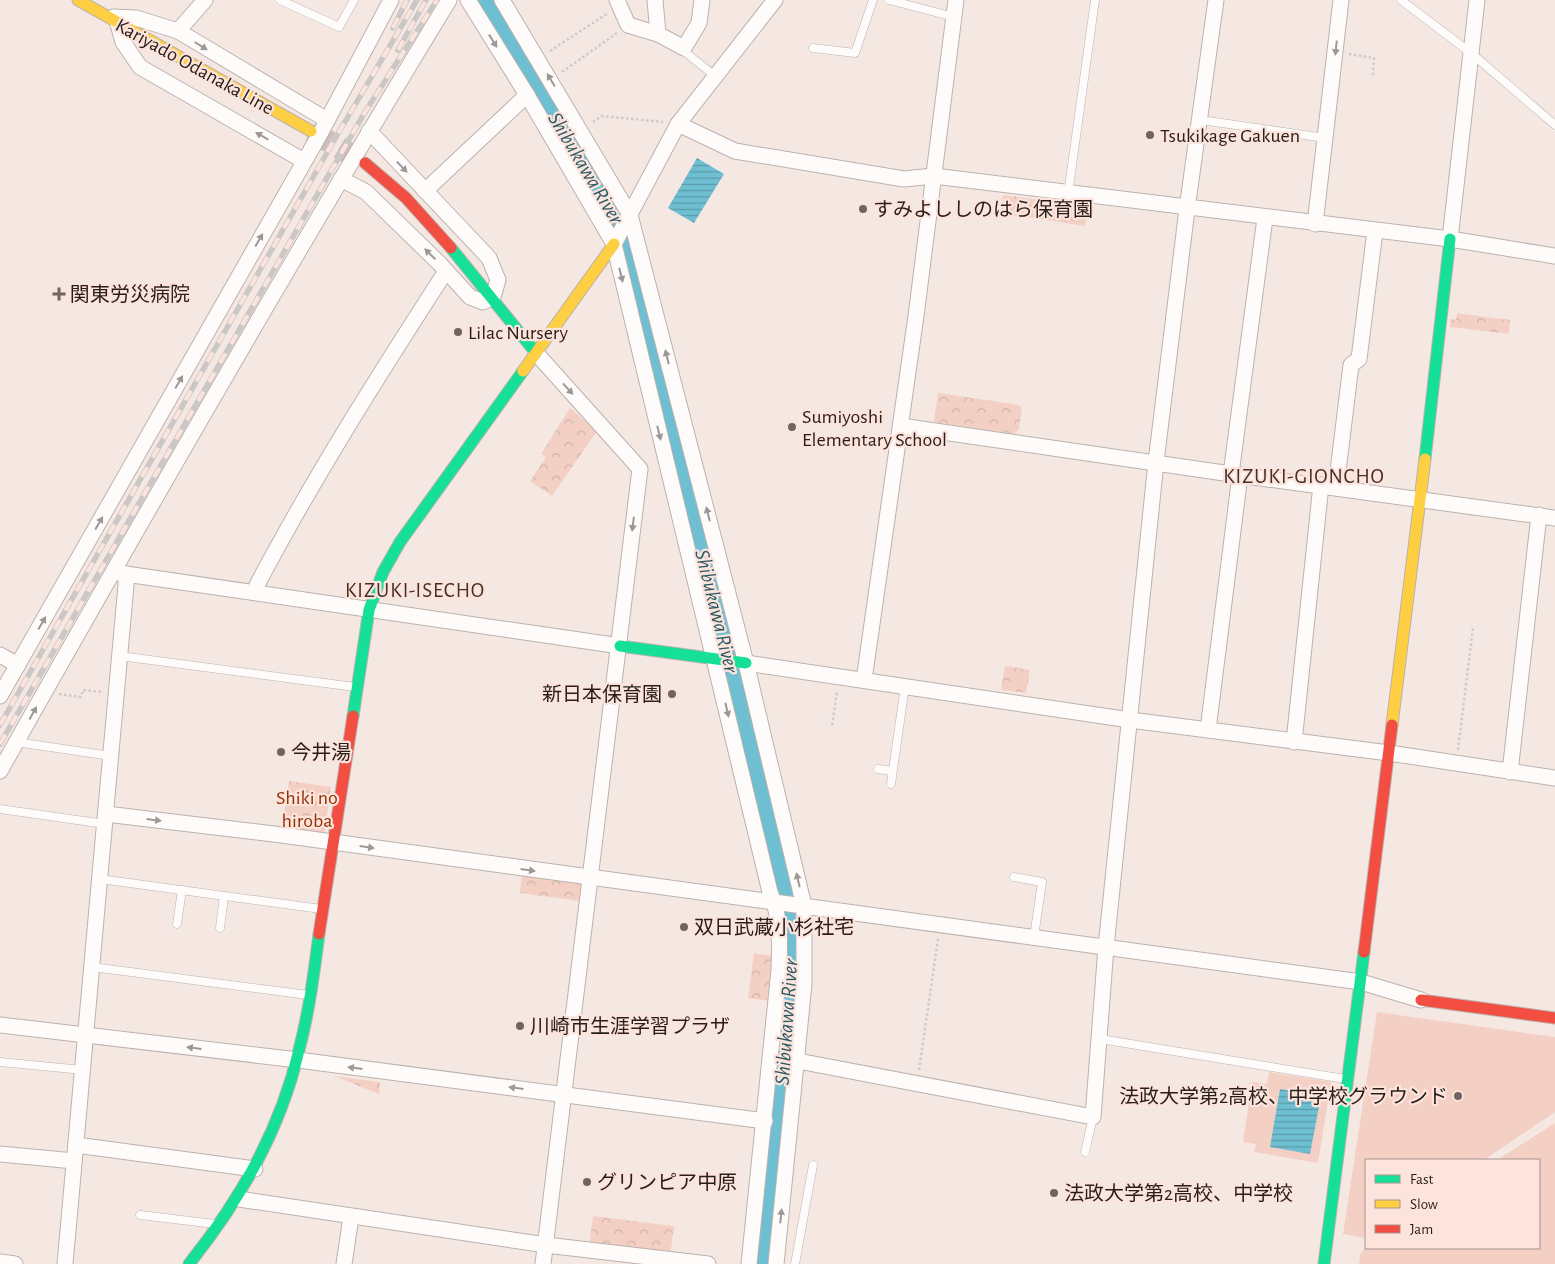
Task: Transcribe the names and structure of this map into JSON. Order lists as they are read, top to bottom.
{
  "streets": {
    "street": ["Kariyado Odanaka Line"]
  },
  "districts": ["KIZUKI-GIONCHO", "KIZUKI-ISECHO"],
  "water": ["Shibukawa River"],
  "parks": ["Shiki no hiroba"],
  "places": {
    "other": [
      "Tsukikage Gakuen",
      "すみよししのはら保育園",
      "Lilac Nursery",
      "Sumiyoshi Elementary School",
      "新日本保育園",
      "今井湯",
      "双日武蔵小杉社宅",
      "川崎市生涯学習プラザ",
      "法政大学第2高校、中学校グラウンド",
      "グリンピア中原",
      "法政大学第2高校、中学校"
    ],
    "health": ["関東労災病院"]
  },
  "legend": ["Fast", "Slow", "Jam"]
}
